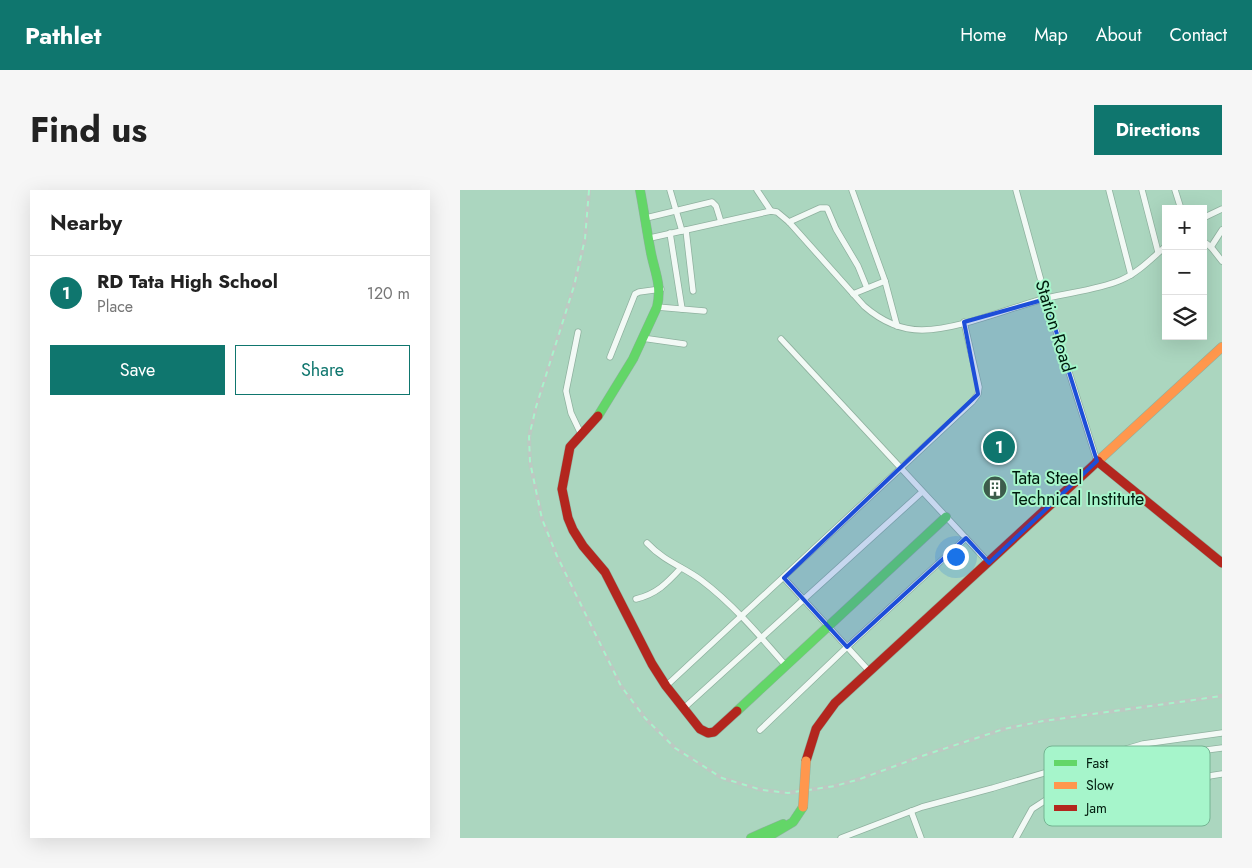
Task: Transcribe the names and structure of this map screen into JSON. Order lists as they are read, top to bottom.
{
  "streets": {
    "street": ["Station Road"]
  },
  "places": {
    "building": ["Tata Steel Technical Institute"]
  },
  "legend": ["Fast", "Slow", "Jam"],
  "page": {
    "header": "Pathlet",
    "nav": [
      "Home",
      "Map",
      "About",
      "Contact"
    ],
    "title": "Find us",
    "buttons": [
      "Directions",
      ["Save", "Share"]
    ],
    "heading": "Nearby",
    "map_buttons": ["+", "−"],
    "list": [
      {
        "mark": "1",
        "name": "RD Tata High School",
        "note": "Place",
        "value": "120 m"
      }
    ],
    "pins": "1"
  }
}
